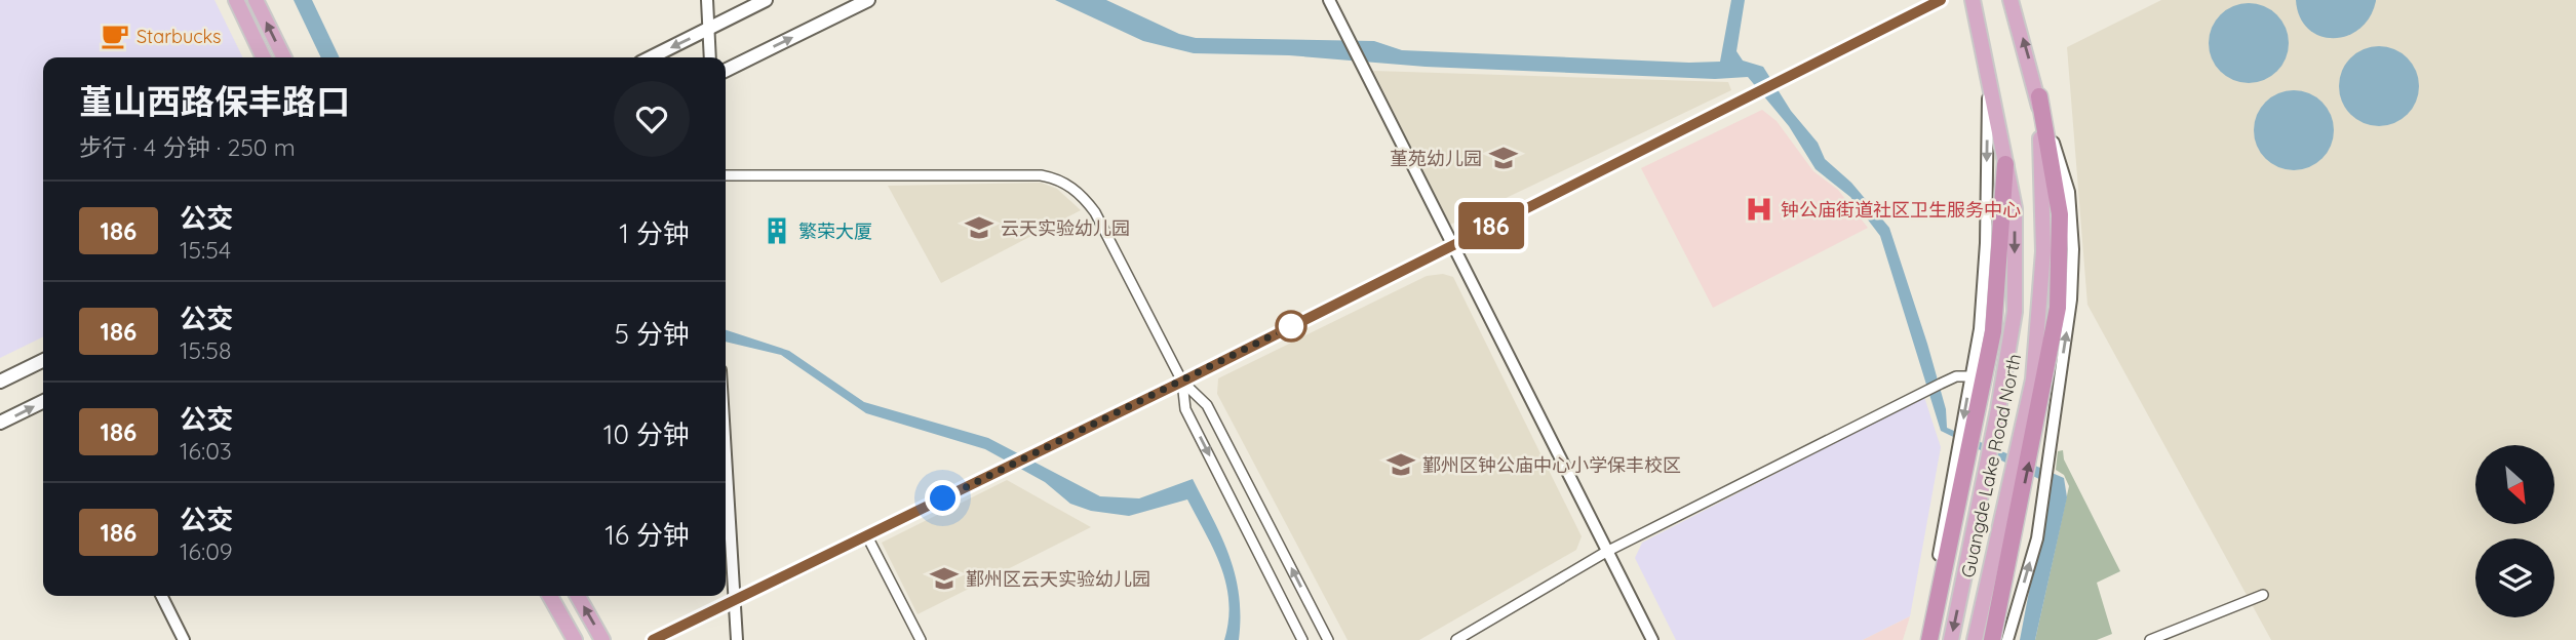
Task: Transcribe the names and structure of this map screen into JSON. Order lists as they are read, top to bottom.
{
  "streets": {
    "main road": ["Guangde Lake Road North"]
  },
  "places": {
    "cafe": ["Starbucks"],
    "school or university": [
      "堇苑幼儿园",
      "云天实验幼儿园",
      "鄞州区钟公庙中心小学保丰校区",
      "鄞州区云天实验幼儿园"
    ],
    "hospital": ["钟公庙街道社区卫生服务中心"],
    "building": ["繁荣大厦"]
  },
  "lines": ["bus line 186"],
  "north": "bottom right",
  "page": {
    "on_map": "186",
    "heading": ["堇山西路保丰路口", "步行 · 4 分钟 · 250 m"],
    "list": [
      {
        "mark": "186",
        "name": "公交",
        "note": "15:54",
        "value": "1 分钟"
      },
      {
        "mark": "186",
        "name": "公交",
        "note": "15:58",
        "value": "5 分钟"
      },
      {
        "mark": "186",
        "name": "公交",
        "note": "16:03",
        "value": "10 分钟"
      },
      {
        "mark": "186",
        "name": "公交",
        "note": "16:09",
        "value": "16 分钟"
      }
    ]
  }
}
